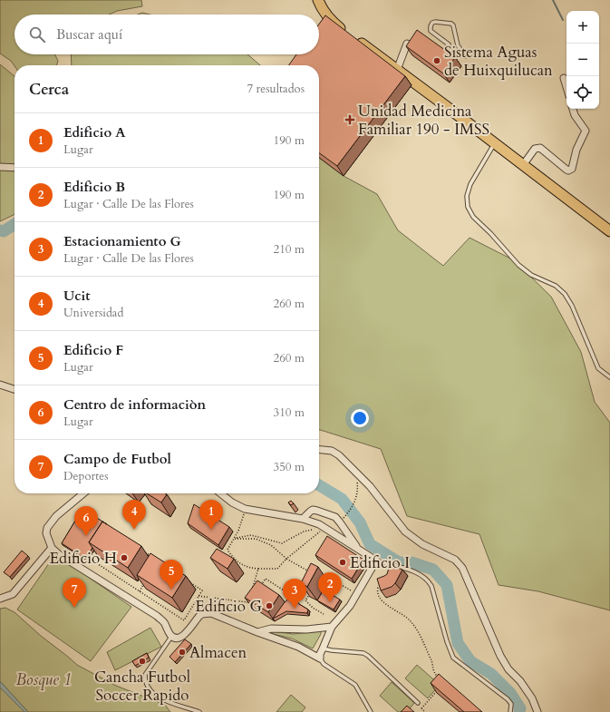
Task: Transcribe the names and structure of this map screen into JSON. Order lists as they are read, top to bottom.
{
  "parks": ["Bosque 1"],
  "places": {
    "other": [
      "Sistema Aguas de Huixquilucan",
      "Edificio H",
      "Edificio I",
      "Edificio G",
      "Almacen",
      "Cancha Futbol Soccer Rapido"
    ],
    "health": ["Unidad Medicina Familiar 190 - IMSS"]
  },
  "page": {
    "map_buttons": ["+", "−"],
    "search": "Buscar aquí",
    "heading": ["Cerca", "7 resultados"],
    "list": [
      {
        "mark": "1",
        "name": "Edificio A",
        "note": "Lugar",
        "value": "190 m"
      },
      {
        "mark": "2",
        "name": "Edificio B",
        "note": "Lugar · Calle De las Flores",
        "value": "190 m"
      },
      {
        "mark": "3",
        "name": "Estacionamiento G",
        "note": "Lugar · Calle De las Flores",
        "value": "210 m"
      },
      {
        "mark": "4",
        "name": "Ucit",
        "note": "Universidad",
        "value": "260 m"
      },
      {
        "mark": "5",
        "name": "Edificio F",
        "note": "Lugar",
        "value": "260 m"
      },
      {
        "mark": "6",
        "name": "Centro de informaciòn",
        "note": "Lugar",
        "value": "310 m"
      },
      {
        "mark": "7",
        "name": "Campo de Futbol",
        "note": "Deportes",
        "value": "350 m"
      }
    ],
    "pins": [
      "1",
      "4",
      "6",
      "5",
      "2",
      "7",
      "3"
    ]
  }
}
